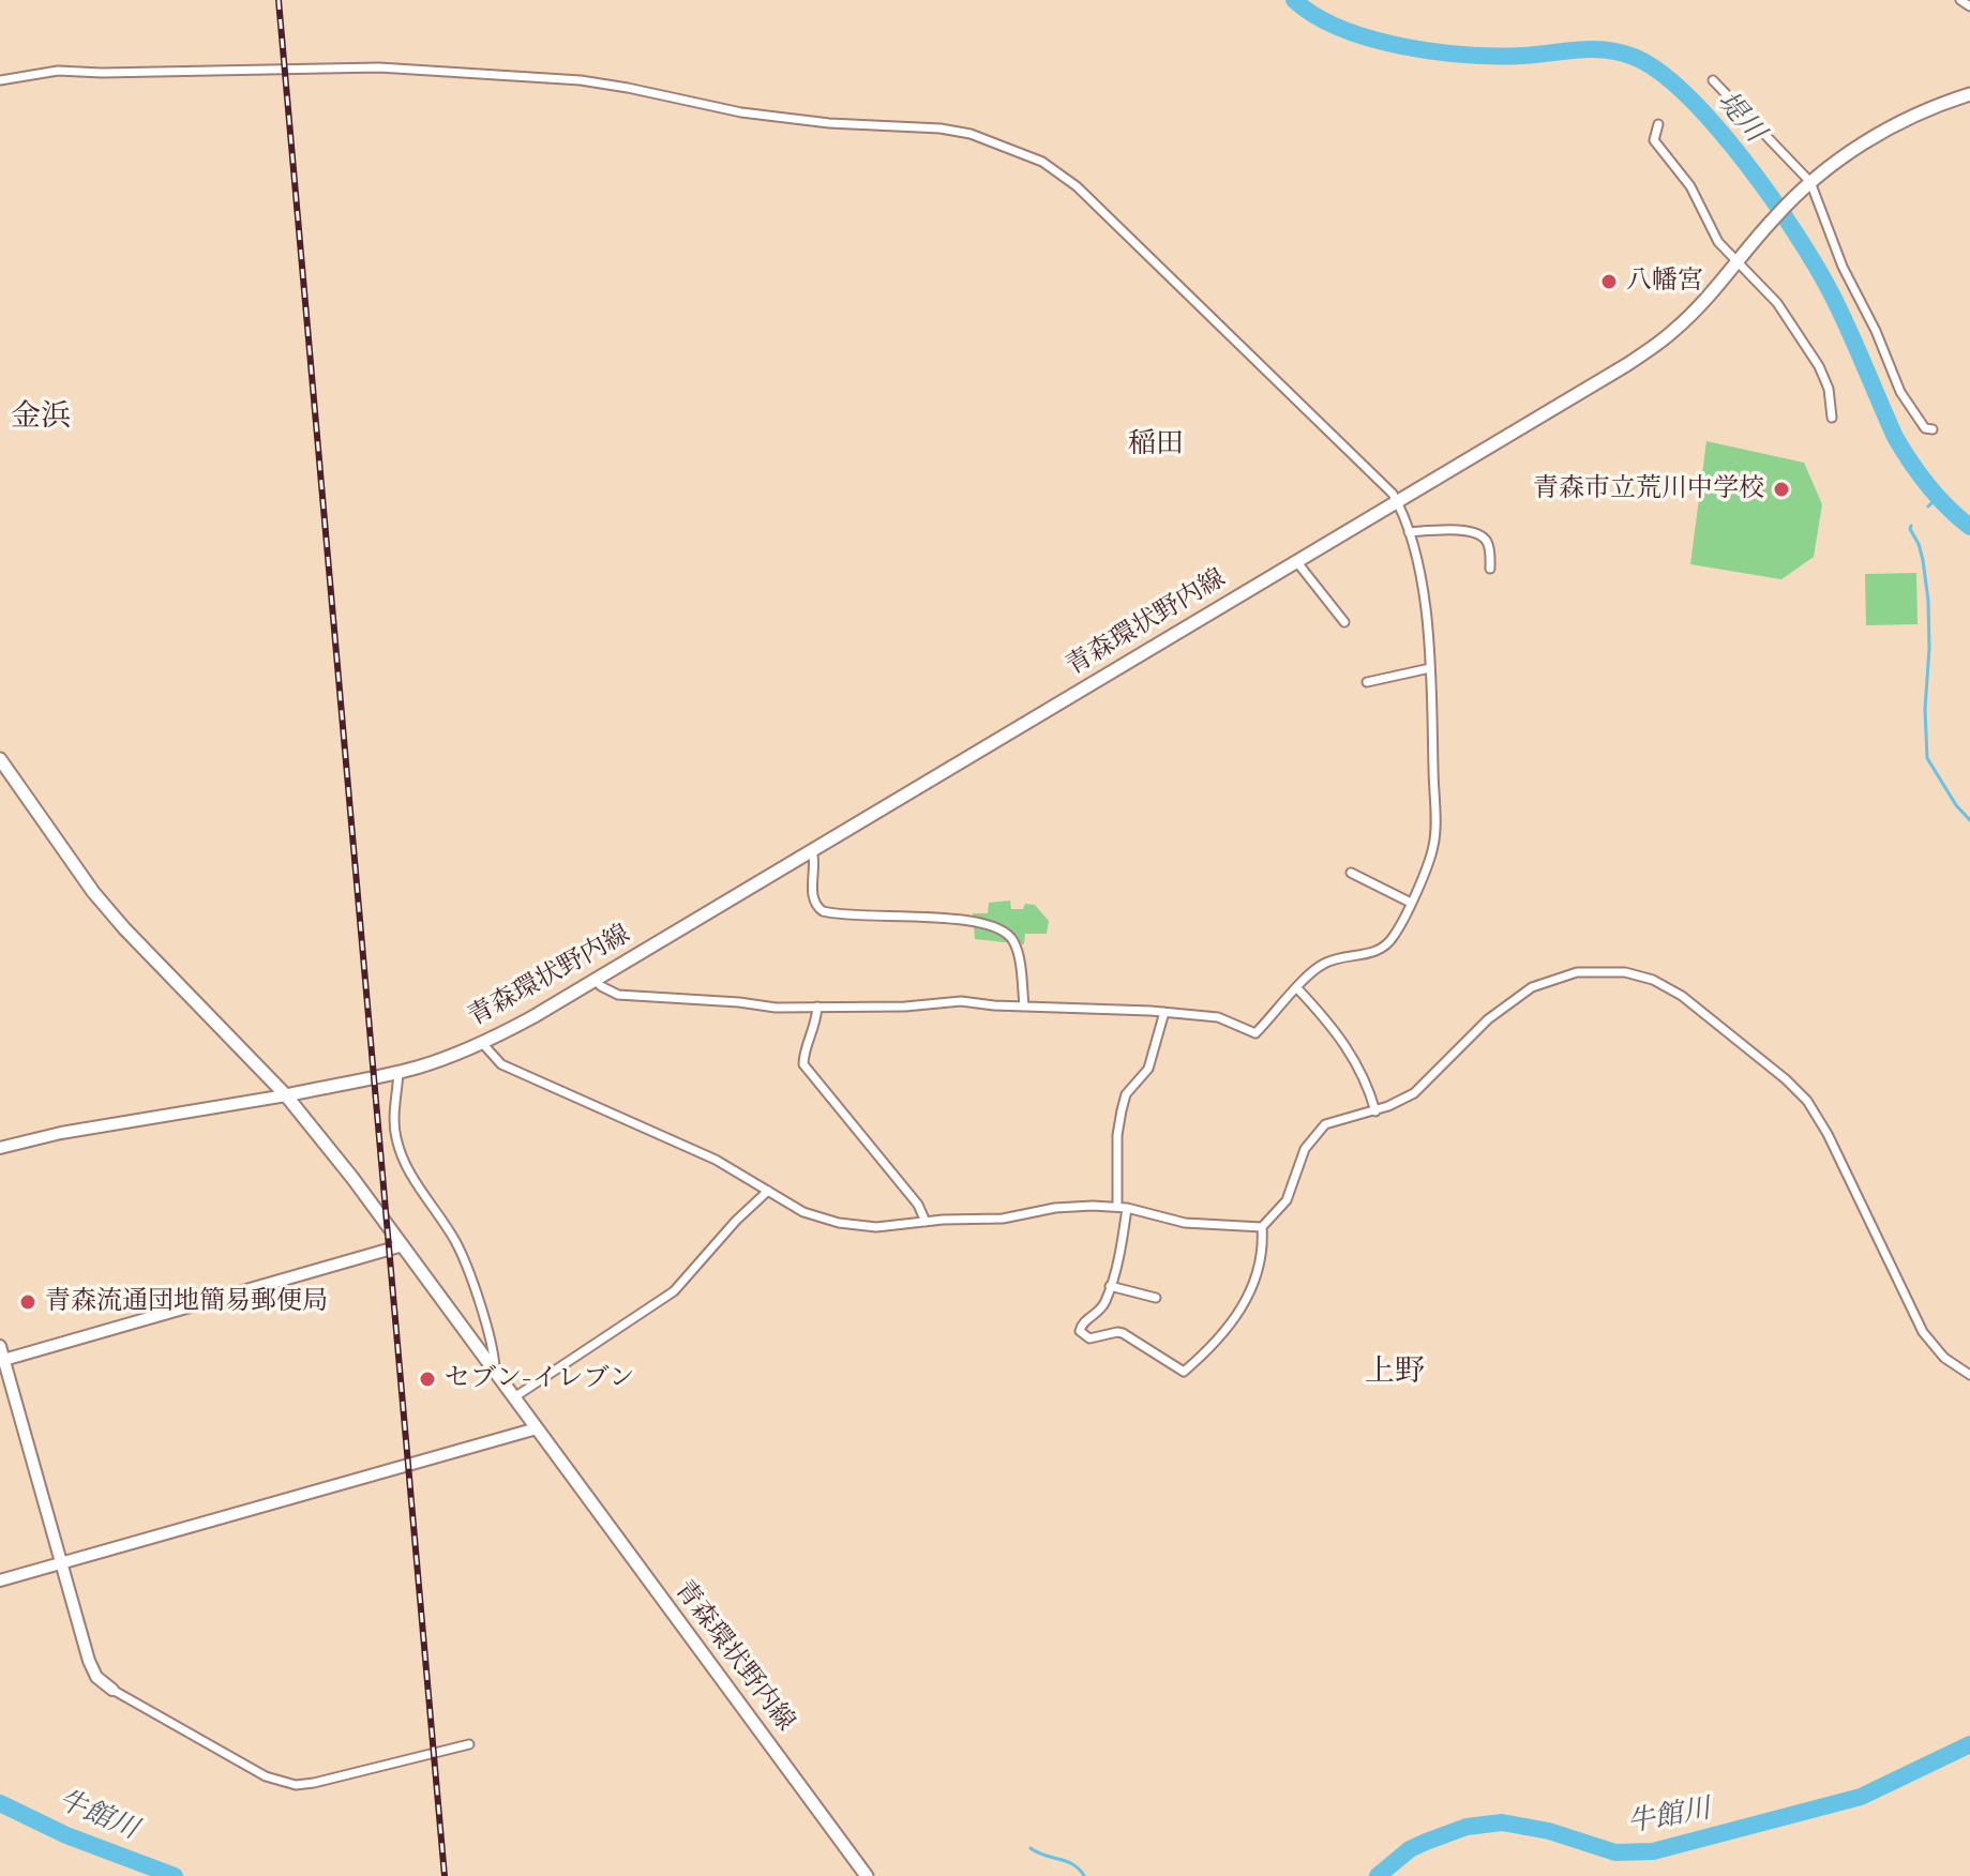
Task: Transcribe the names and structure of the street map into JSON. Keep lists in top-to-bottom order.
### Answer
{
  "streets": {
    "main road": ["青森環状野内線"]
  },
  "districts": ["金浜", "稲田", "上野"],
  "water": ["堤川", "牛館川"],
  "places": [
    "八幡宮",
    "青森市立荒川中学校",
    "青森流通団地簡易郵便局",
    "セブン-イレブン"
  ]
}
